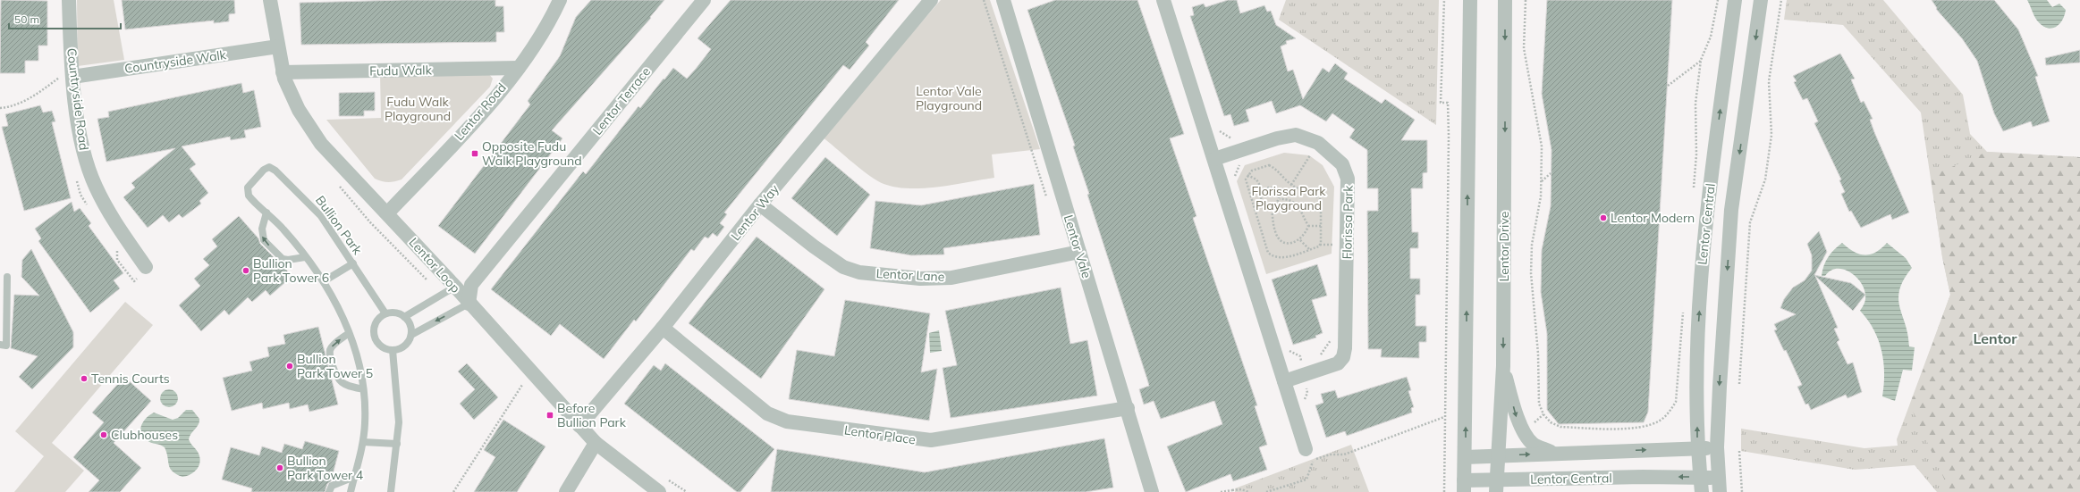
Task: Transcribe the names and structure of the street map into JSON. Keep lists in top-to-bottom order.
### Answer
{
  "streets": {
    "street": [
      "Countryside Walk",
      "Fudu Walk",
      "Countryside Road",
      "Lentor Terrace",
      "Lentor Road",
      "Lentor Way",
      "Florissa Park",
      "Lentor Central",
      "Lentor Vale",
      "Lentor Drive",
      "Lentor Loop",
      "Lentor Lane",
      "Lentor Place"
    ],
    "lane": ["Bullion Park"]
  },
  "crossings": [
    ["Countryside Walk", "Countryside Road"],
    ["Countryside Walk", "Lentor Loop"],
    ["Fudu Walk", "Lentor Road"],
    ["Fudu Walk", "Lentor Loop"],
    ["Lentor Road", "Lentor Loop"],
    ["Lentor Way", "Lentor Loop"],
    ["Lentor Way", "Lentor Lane"],
    ["Lentor Way", "Lentor Place"],
    ["Lentor Central", "Lentor Drive"],
    ["Lentor Vale", "Lentor Lane"],
    ["Lentor Vale", "Lentor Place"]
  ],
  "districts": ["Lentor"],
  "parks": ["Lentor Vale Playground", "Fudu Walk Playground", "Florissa Park Playground"],
  "places": {
    "transit": ["Opposite Fudu Walk Playground", "Before Bullion Park"],
    "other": [
      "Lentor Modern",
      "Bullion Park Tower 6",
      "Bullion Park Tower 5",
      "Tennis Courts",
      "Clubhouses",
      "Bullion Park Tower 4"
    ]
  },
  "scale_bar": "50 m"
}
